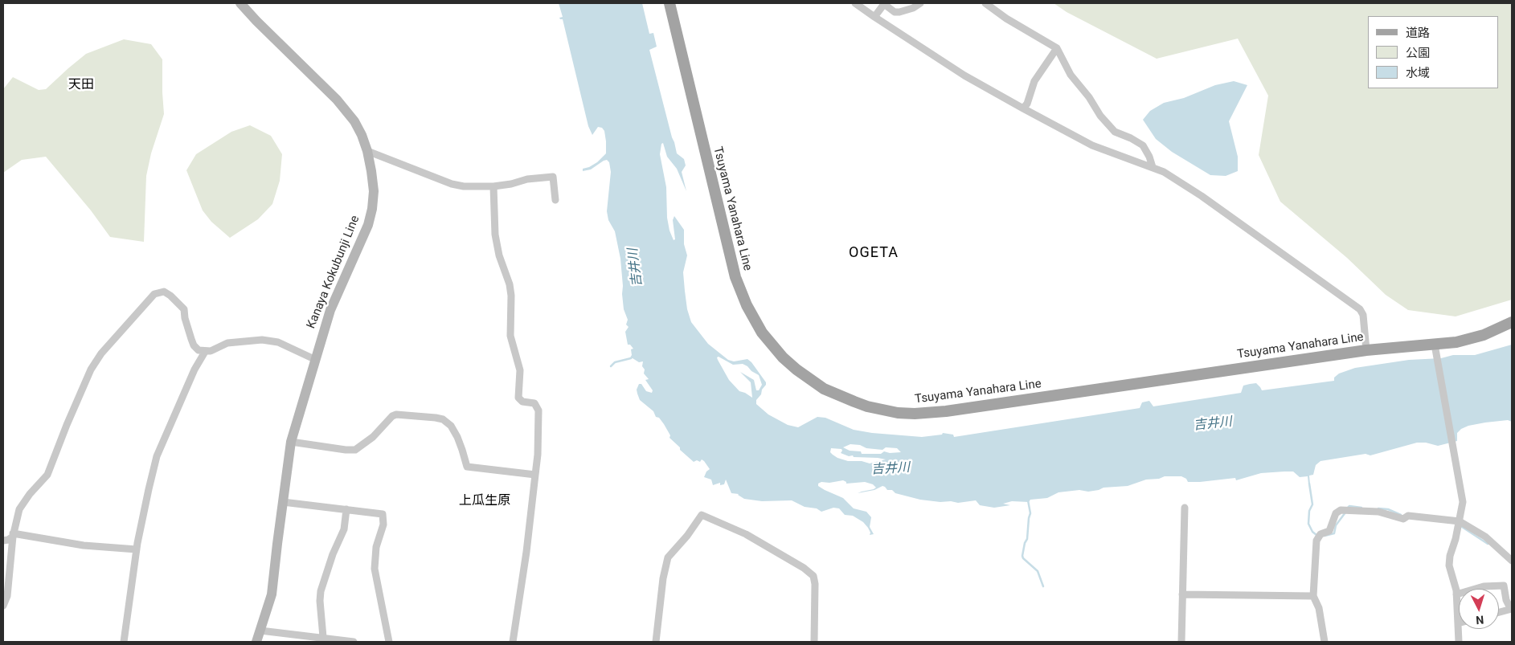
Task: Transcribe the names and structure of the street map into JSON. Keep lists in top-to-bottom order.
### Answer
{
  "streets": {
    "main road": ["Tsuyama Yanahara Line", "Kanaya Kokubunji Line"]
  },
  "districts": ["天田", "OGETA", "上瓜生原"],
  "water": ["吉井川"],
  "legend": ["道路", "公園", "水域"],
  "north": "bottom"
}
